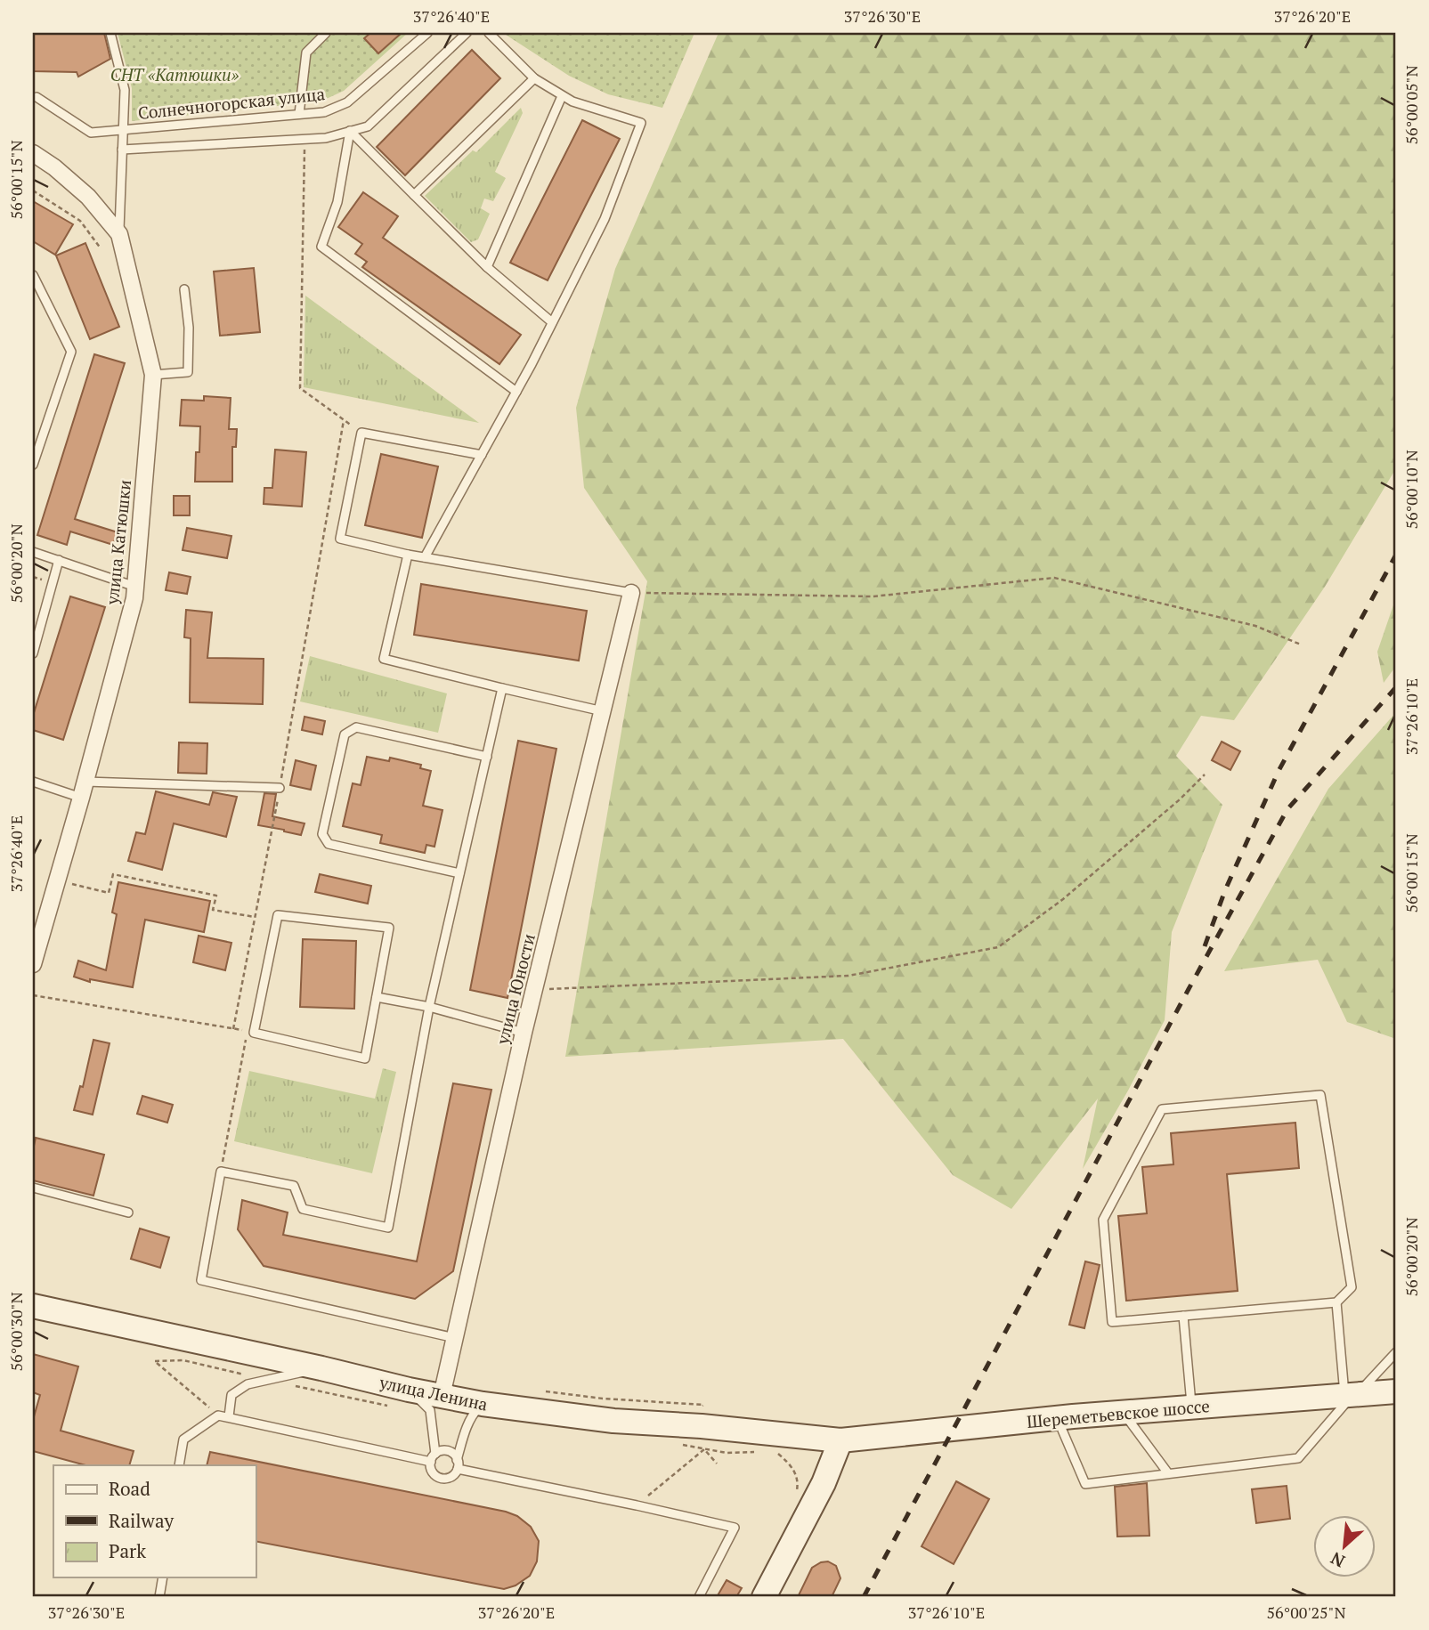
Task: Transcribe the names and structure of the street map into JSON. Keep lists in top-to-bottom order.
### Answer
{
  "streets": {
    "main road": ["улица Ленина", "Шереметьевское шоссе"],
    "street": ["улица Катюшки", "улица Юности"],
    "lane": ["Солнечногорская улица"]
  },
  "crossings": [
    ["улица Юности", "улица Ленина"],
    ["улица Ленина", "Шереметьевское шоссе"]
  ],
  "parks": ["СНТ «Катюшки»"],
  "legend": ["Road", "Railway", "Park"],
  "north": "bottom left",
  "coordinates": [
    "37°26'40\"E",
    "37°26'30\"E",
    "37°26'20\"E",
    "56°00'05\"N",
    "56°00'15\"N",
    "56°00'10\"N",
    "56°00'20\"N",
    "37°26'10\"E",
    "56°00'30\"N",
    "56°00'25\"N"
  ]
}
